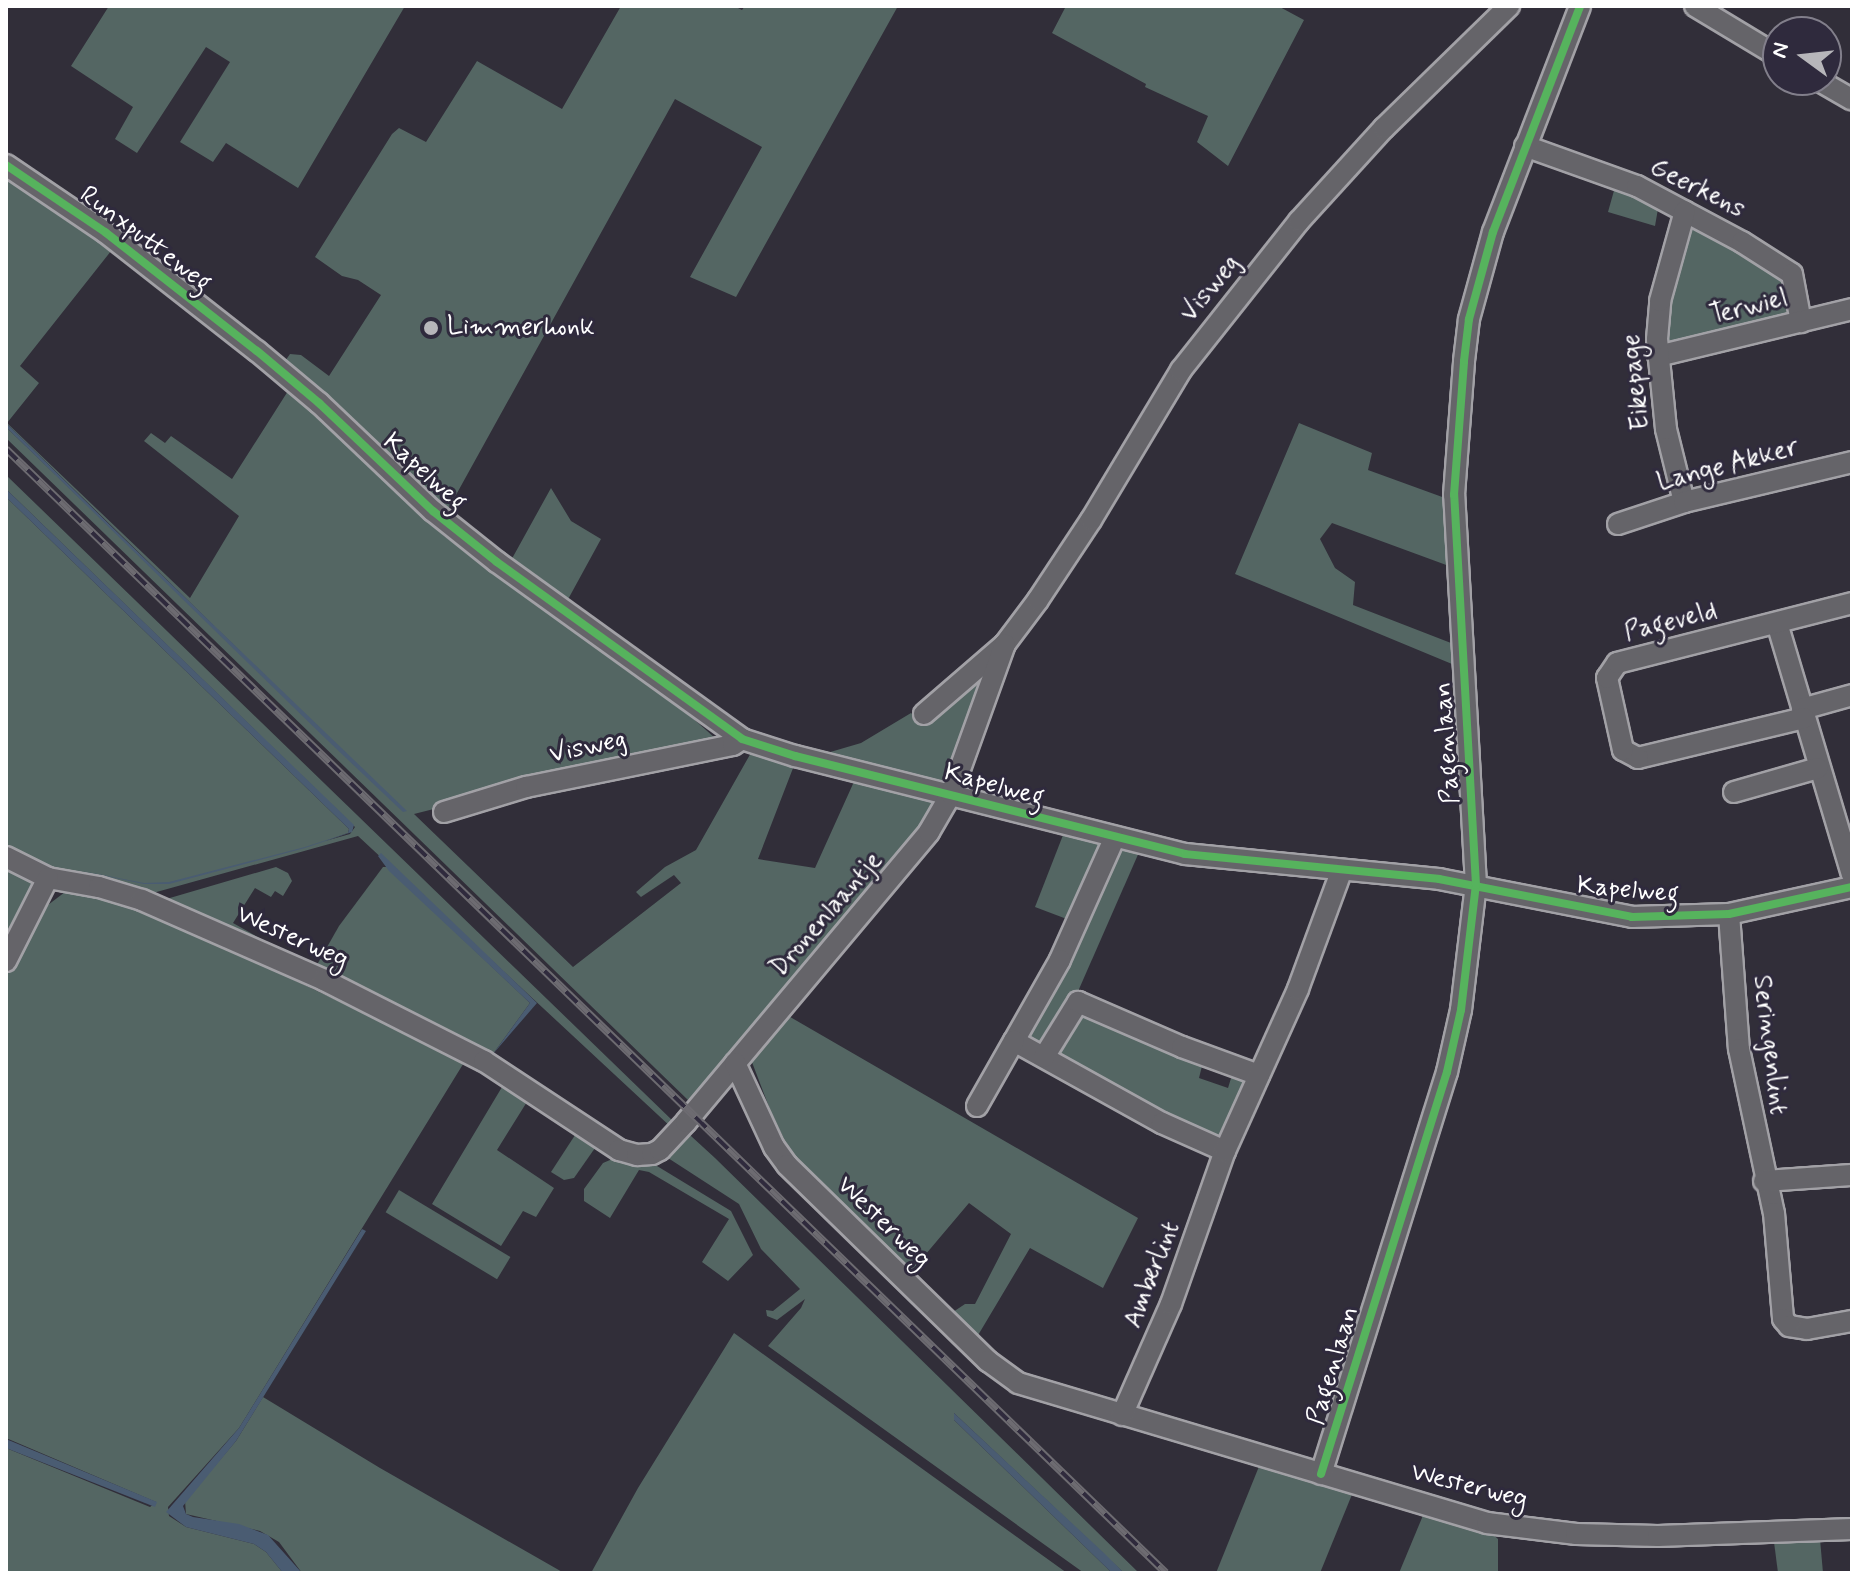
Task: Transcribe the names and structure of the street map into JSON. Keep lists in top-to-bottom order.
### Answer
{
  "streets": {
    "street": [
      "Geerkens",
      "Runxputteweg",
      "Visweg",
      "Terwiel",
      "Eikepage",
      "Lange Akker",
      "Kapelweg",
      "Pageveld",
      "Pagenlaan",
      "Dronenlaantje",
      "Westerweg",
      "Seringenlint",
      "Amberlint"
    ]
  },
  "crossings": [
    ["Geerkens", "Terwiel"],
    ["Geerkens", "Eikepage"],
    ["Geerkens", "Pagenlaan"],
    ["Runxputteweg", "Kapelweg"],
    ["Visweg", "Kapelweg"],
    ["Visweg", "Dronenlaantje"],
    ["Terwiel", "Eikepage"],
    ["Eikepage", "Lange Akker"],
    ["Kapelweg", "Pagenlaan"],
    ["Kapelweg", "Dronenlaantje"],
    ["Kapelweg", "Seringenlint"],
    ["Kapelweg", "Amberlint"],
    ["Pagenlaan", "Westerweg"],
    ["Dronenlaantje", "Westerweg"],
    ["Westerweg", "Amberlint"]
  ],
  "places": ["Limmerhonk"],
  "north": "left"
}
